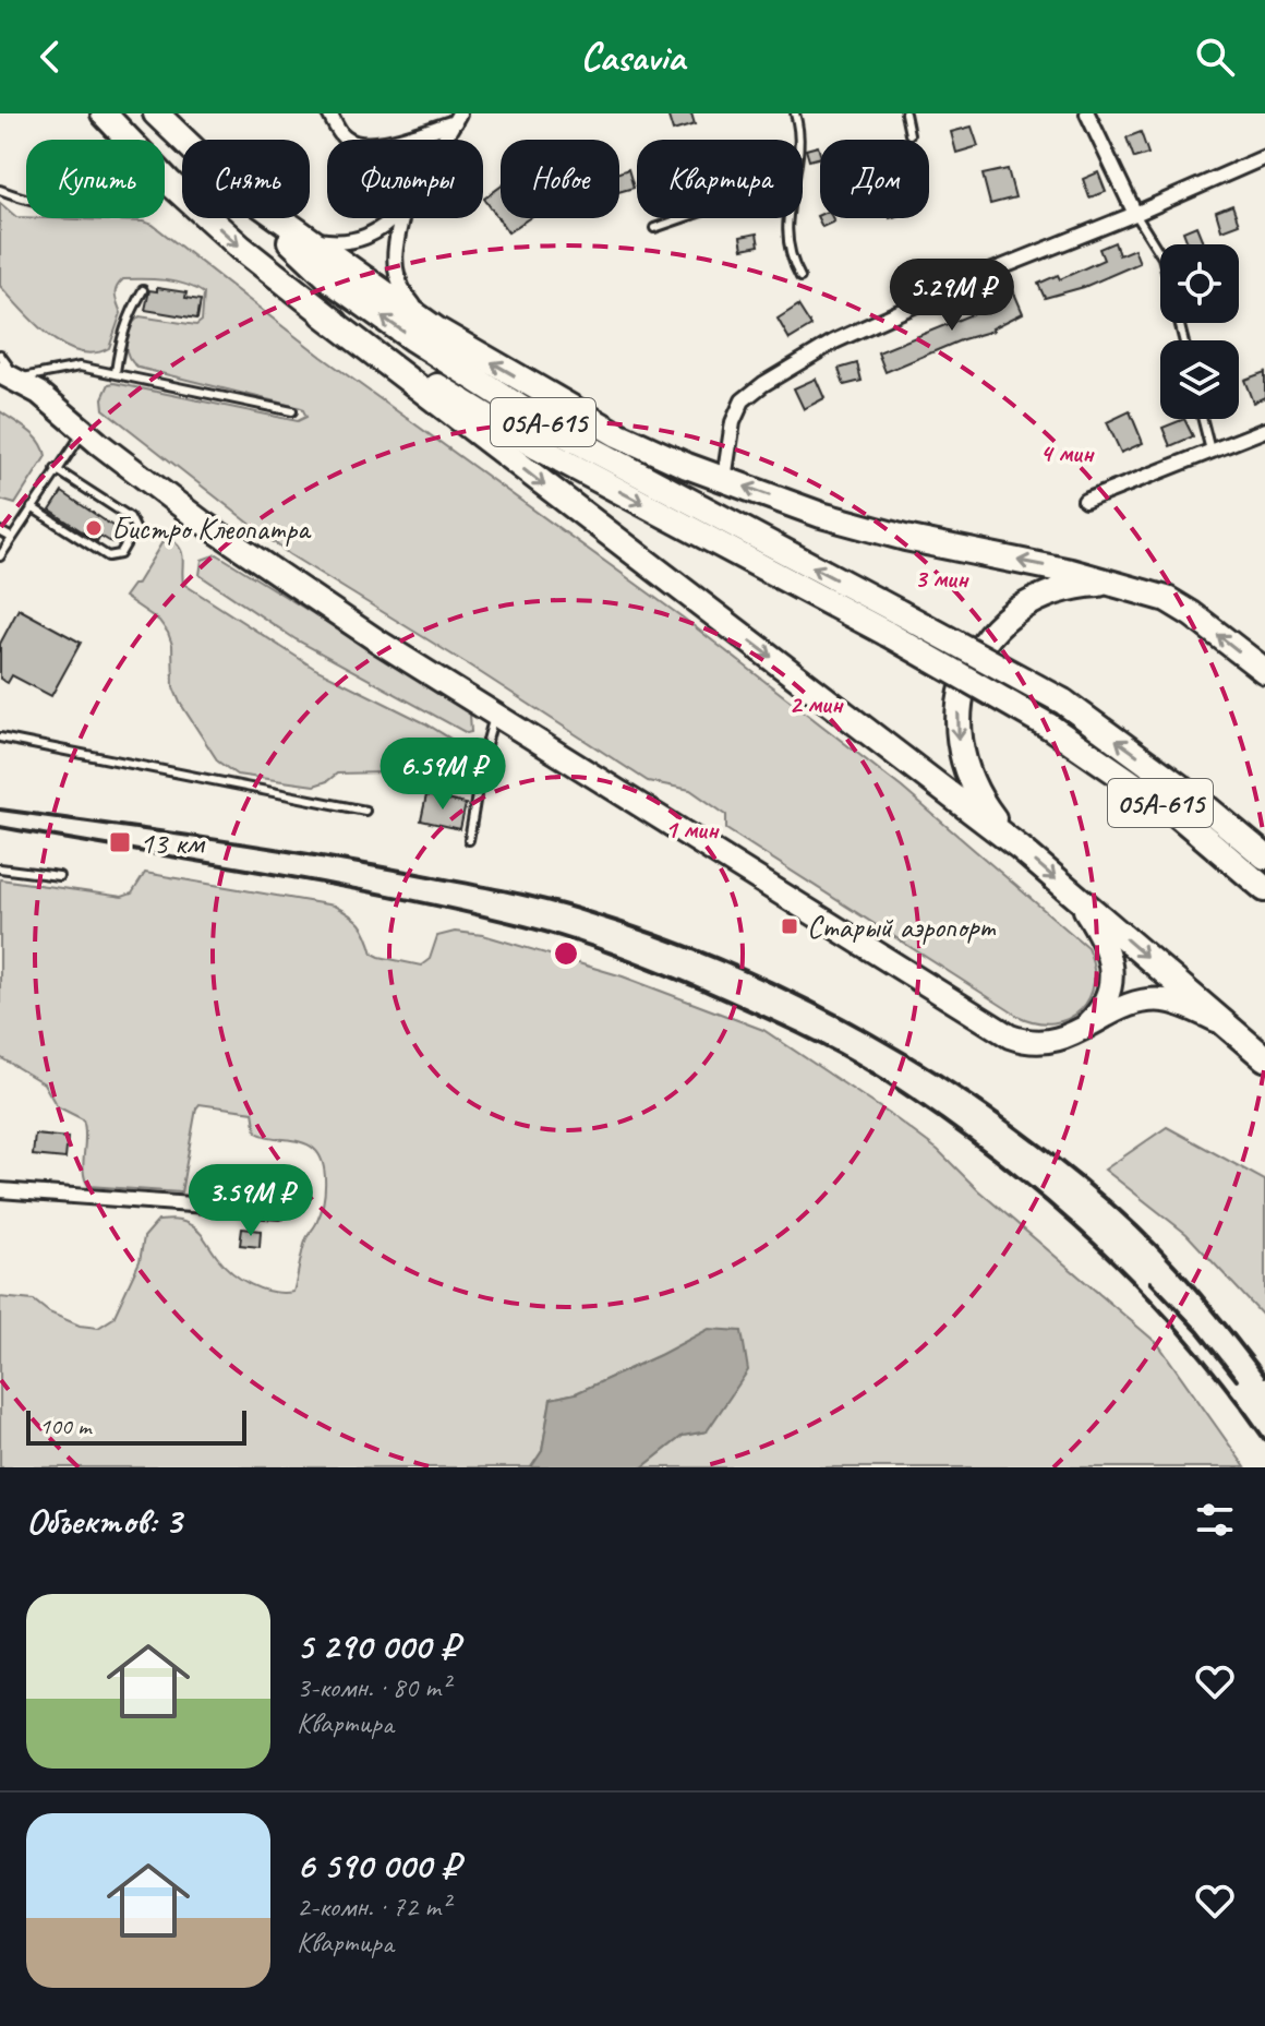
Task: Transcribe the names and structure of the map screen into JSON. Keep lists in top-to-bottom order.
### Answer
{
  "streets": {
    "highway": ["05А-615"]
  },
  "places": {
    "other": ["Бистро Клеопатра"],
    "transit": ["13 км", "Старый аэропорт"]
  },
  "scale_bar": "100 m",
  "page": {
    "header": "Casavia",
    "chip": [
      "Купить",
      "Снять",
      "Фильтры",
      "Новое",
      "Квартира",
      "Дом"
    ],
    "price": ["5.29M ₽", "6.59M ₽", "3.59M ₽"],
    "scale": "100 m",
    "heading": "Объектов: 3",
    "list": [
      {
        "name": "5 290 000 ₽",
        "note": "3-комн. · 80 m² · Квартира"
      },
      {
        "name": "6 590 000 ₽",
        "note": "2-комн. · 72 m² · Квартира"
      }
    ]
  },
  "rings": [
    "4 мин",
    "3 мин",
    "2 мин",
    "1 мин"
  ]
}
